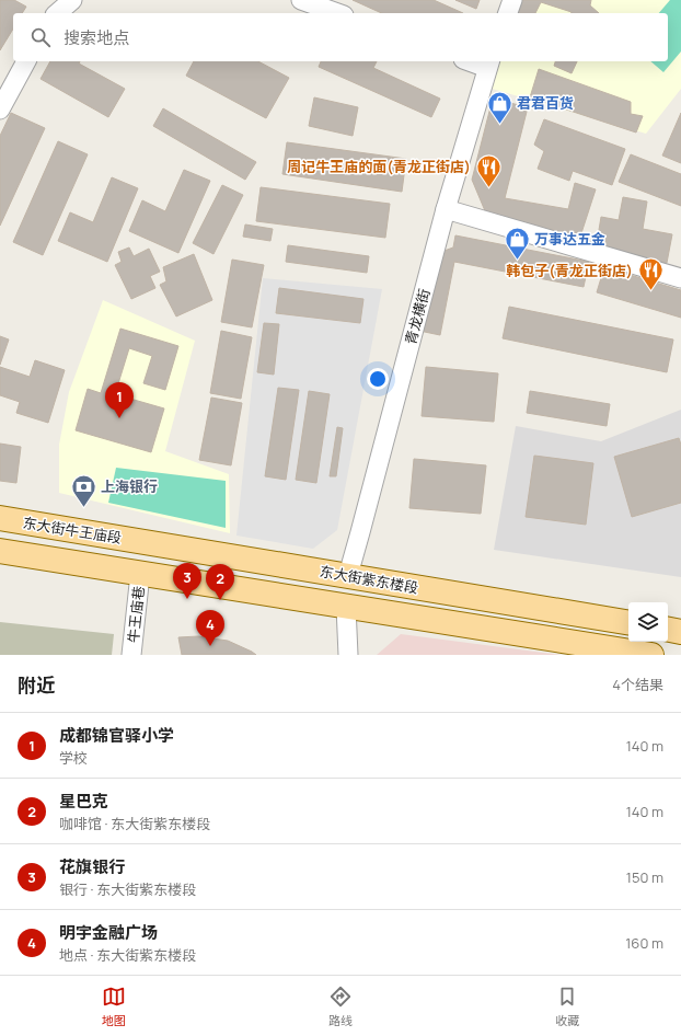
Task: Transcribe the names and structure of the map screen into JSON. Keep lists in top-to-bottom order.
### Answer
{
  "streets": {
    "main road": ["东大街牛王庙段", "东大街紫东楼段"],
    "street": ["青龙横街", "牛王庙巷"]
  },
  "crossings": [
    ["青龙横街", "东大街紫东楼段"],
    ["东大街牛王庙段", "东大街紫东楼段"],
    ["东大街紫东楼段", "牛王庙巷"]
  ],
  "places": {
    "shop": ["君君百货", "万事达五金"],
    "restaurant": ["周记牛王庙的面(青龙正街店)", "韩包子(青龙正街店)"],
    "bank": ["上海银行"]
  },
  "page": {
    "search": "搜索地点",
    "pins": [
      "1",
      "3",
      "2",
      "4"
    ],
    "heading": ["附近", "4个结果"],
    "list": [
      {
        "mark": "1",
        "name": "成都锦官驿小学",
        "note": "学校",
        "value": "140 m"
      },
      {
        "mark": "2",
        "name": "星巴克",
        "note": "咖啡馆 · 东大街紫东楼段",
        "value": "140 m"
      },
      {
        "mark": "3",
        "name": "花旗银行",
        "note": "银行 · 东大街紫东楼段",
        "value": "150 m"
      },
      {
        "mark": "4",
        "name": "明宇金融广场",
        "note": "地点 · 东大街紫东楼段",
        "value": "160 m"
      }
    ],
    "nav": ["地图", "路线", "收藏"]
  }
}
